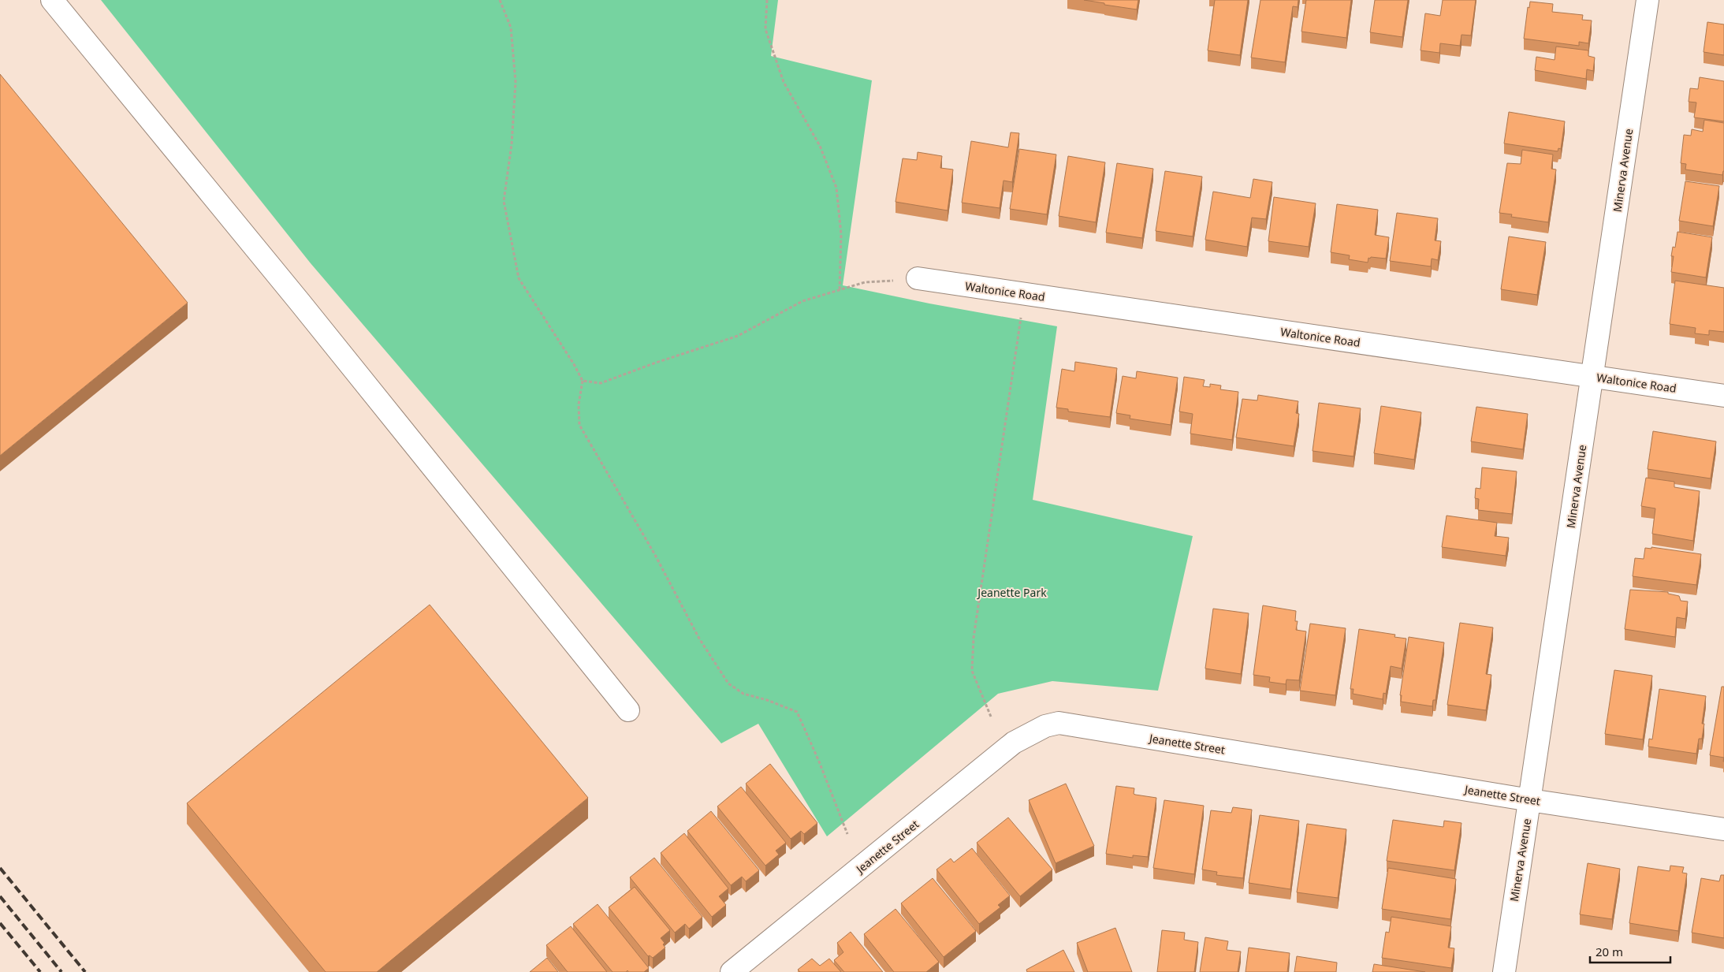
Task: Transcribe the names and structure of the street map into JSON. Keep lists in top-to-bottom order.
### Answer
{
  "streets": {
    "street": ["Minerva Avenue", "Waltonice Road", "Jeanette Street"]
  },
  "crossings": [
    ["Minerva Avenue", "Waltonice Road"],
    ["Minerva Avenue", "Jeanette Street"]
  ],
  "parks": ["Jeanette Park"],
  "scale_bar": "20 m"
}
